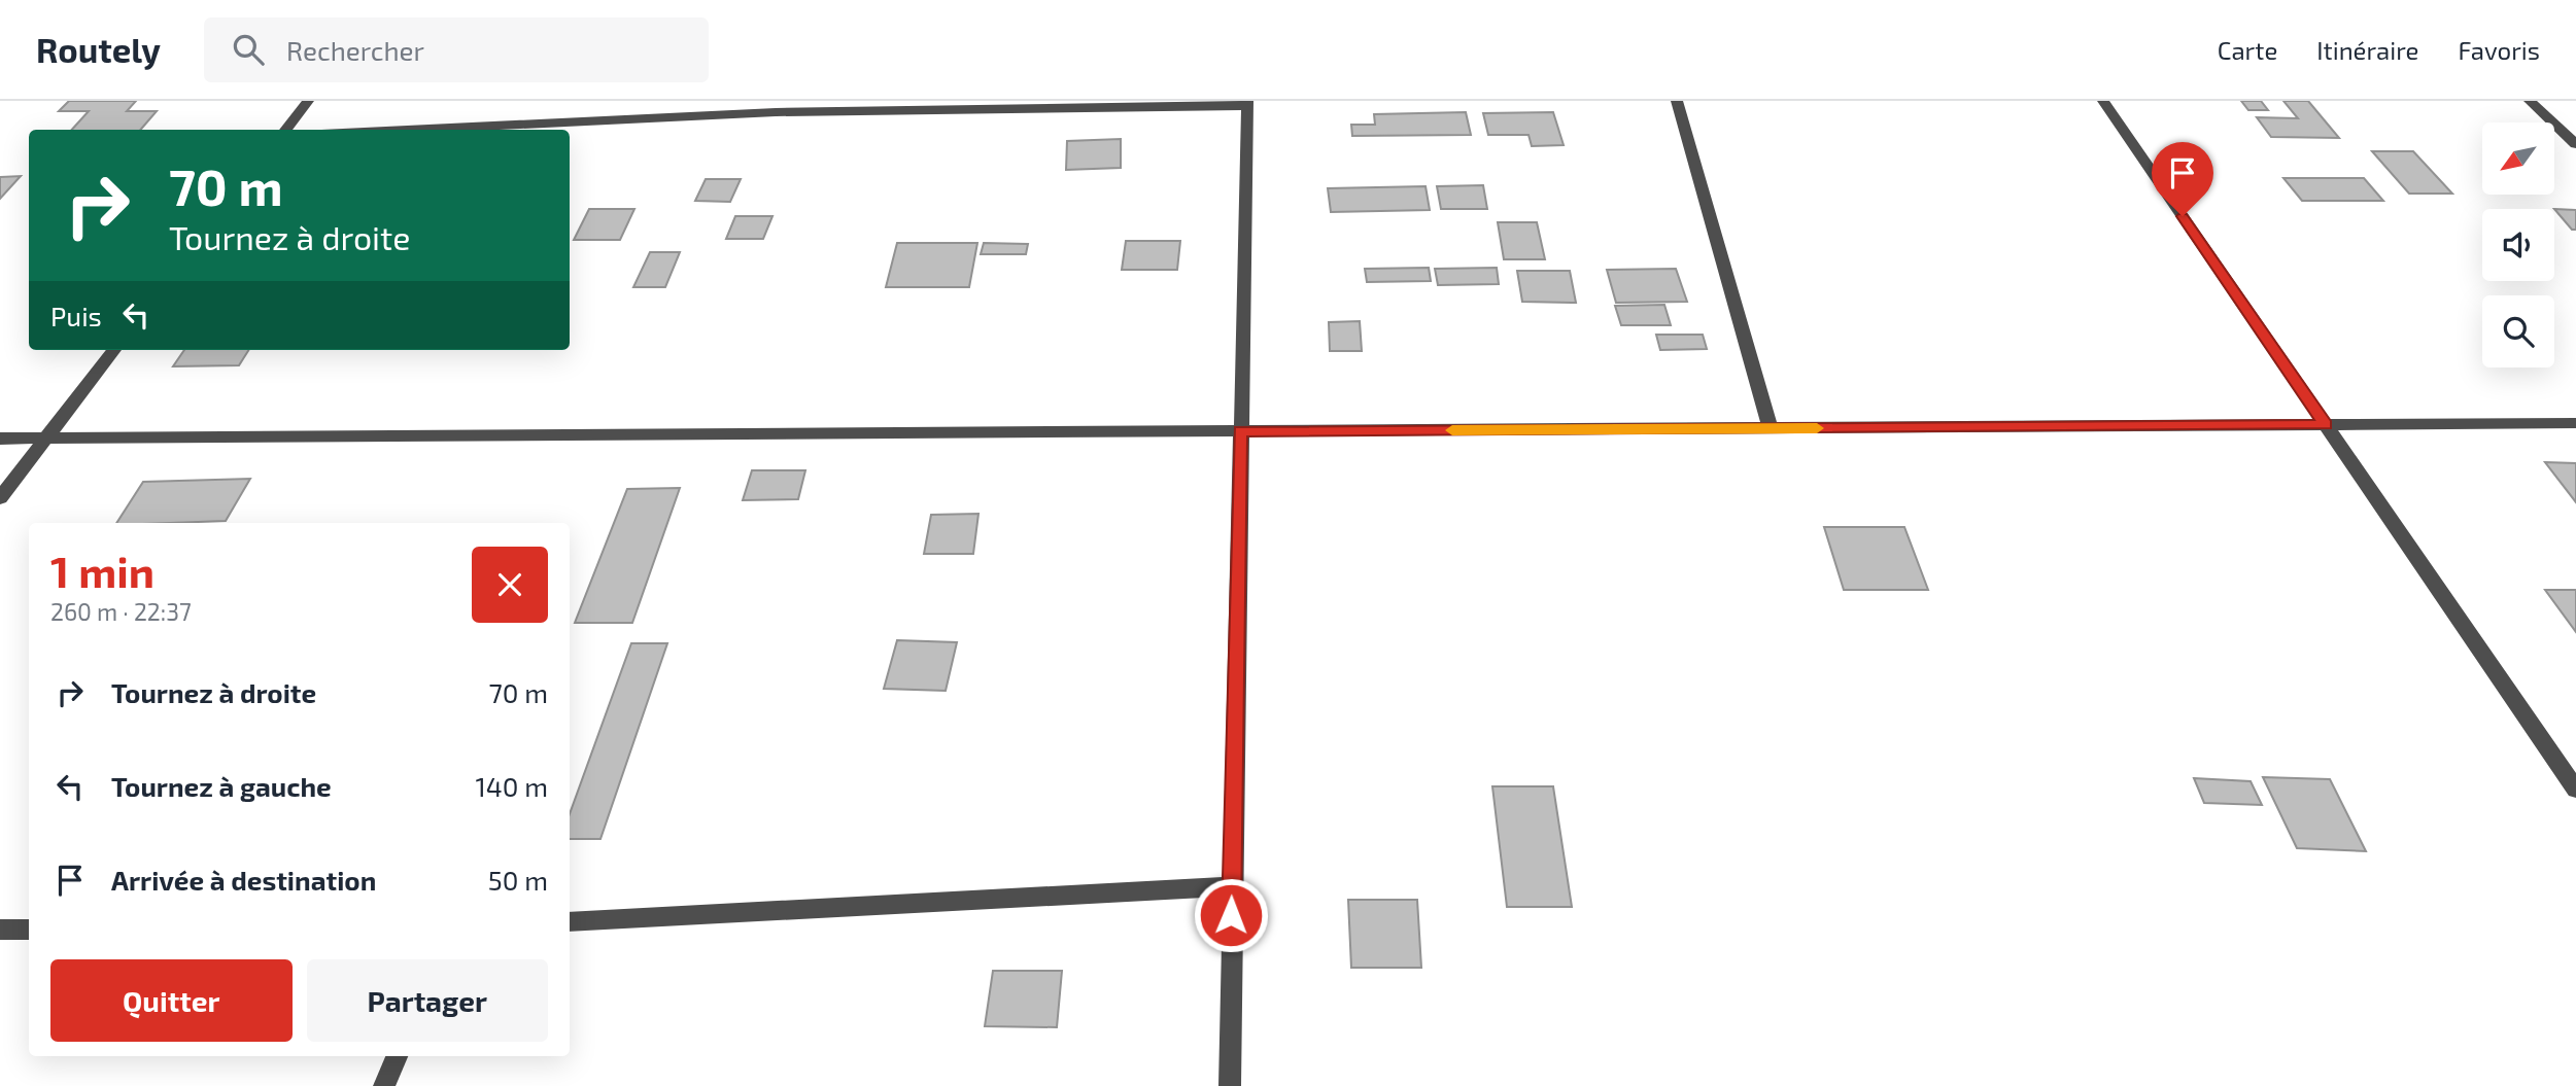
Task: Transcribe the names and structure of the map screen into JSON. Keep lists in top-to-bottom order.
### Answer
{
  "north": "bottom left",
  "page": {
    "header": "Routely",
    "search": "Rechercher",
    "nav": ["Carte", "Itinéraire", "Favoris"],
    "turn": ["70 m", "Tournez à droite"],
    "then": "Puis",
    "heading": ["1 min", "260 m · 22:37"],
    "list": [
      {
        "name": "Tournez à droite",
        "value": "70 m"
      },
      {
        "name": "Tournez à gauche",
        "value": "140 m"
      },
      {
        "name": "Arrivée à destination",
        "value": "50 m"
      }
    ],
    "buttons": ["Quitter", "Partager"]
  }
}
